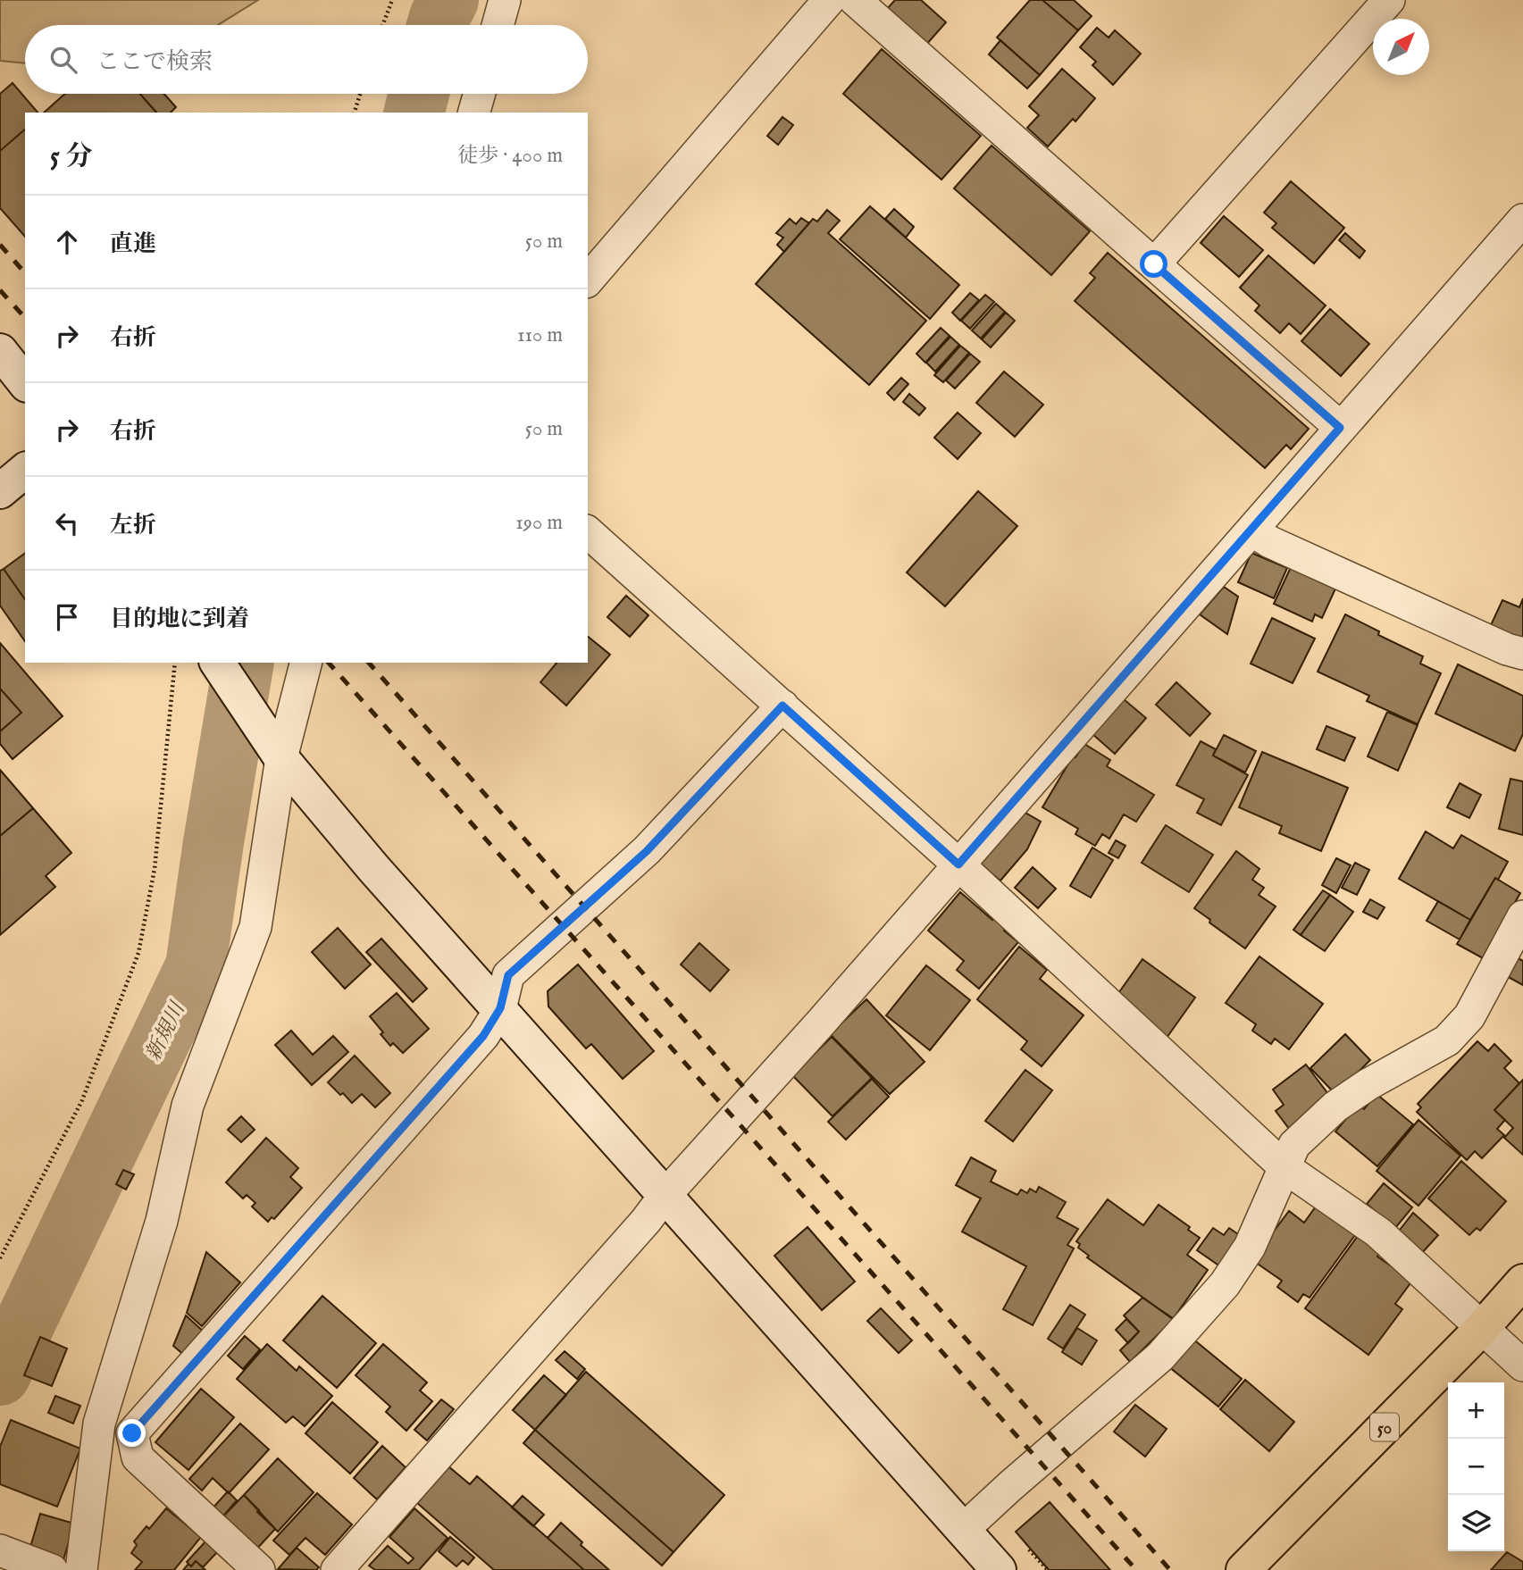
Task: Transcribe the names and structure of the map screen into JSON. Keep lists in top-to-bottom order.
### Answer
{
  "streets": {
    "main road": ["50"]
  },
  "water": ["新規川"],
  "north": "top right",
  "page": {
    "search": "ここで検索",
    "heading": ["5 分", "徒歩 · 400 m"],
    "list": [
      ["直進", "50 m"],
      ["右折", "110 m"],
      ["右折", "50 m"],
      ["左折", "190 m"],
      "目的地に到着"
    ],
    "map_buttons": ["+", "−"]
  }
}
